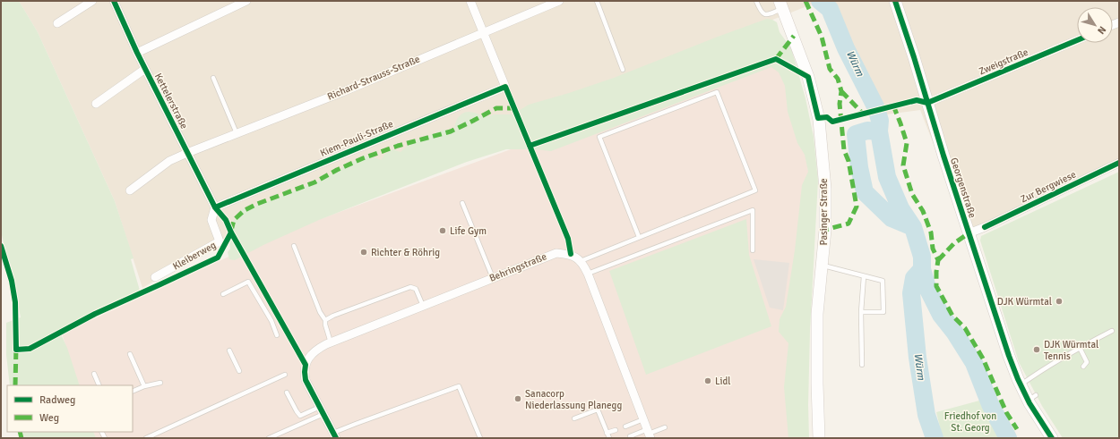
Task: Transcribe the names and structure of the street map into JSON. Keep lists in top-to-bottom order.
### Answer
{
  "streets": {
    "street": [
      "Zweigstraße",
      "Richard-Strauss-Straße",
      "Kettelerstraße",
      "Kiem-Pauli-Straße",
      "Zur Bergwiese",
      "Georgenstraße",
      "Pasinger Straße",
      "Kleiberweg",
      "Behringstraße"
    ]
  },
  "crossings": [
    ["Zweigstraße", "Georgenstraße"],
    ["Richard-Strauss-Straße", "Kettelerstraße"],
    ["Richard-Strauss-Straße", "Kiem-Pauli-Straße"],
    ["Kettelerstraße", "Kiem-Pauli-Straße"],
    ["Kettelerstraße", "Kleiberweg"],
    ["Kiem-Pauli-Straße", "Kleiberweg"],
    ["Zur Bergwiese", "Georgenstraße"]
  ],
  "water": ["Würm"],
  "parks": ["Friedhof von St. Georg"],
  "places": [
    "Life Gym",
    "Richter & Röhrig",
    "DJK Würmtal",
    "DJK Würmtal Tennis",
    "Lidl",
    "Sanacorp Niederlassung Planegg"
  ],
  "legend": ["Radweg", "Weg"],
  "north": "bottom right"
}
